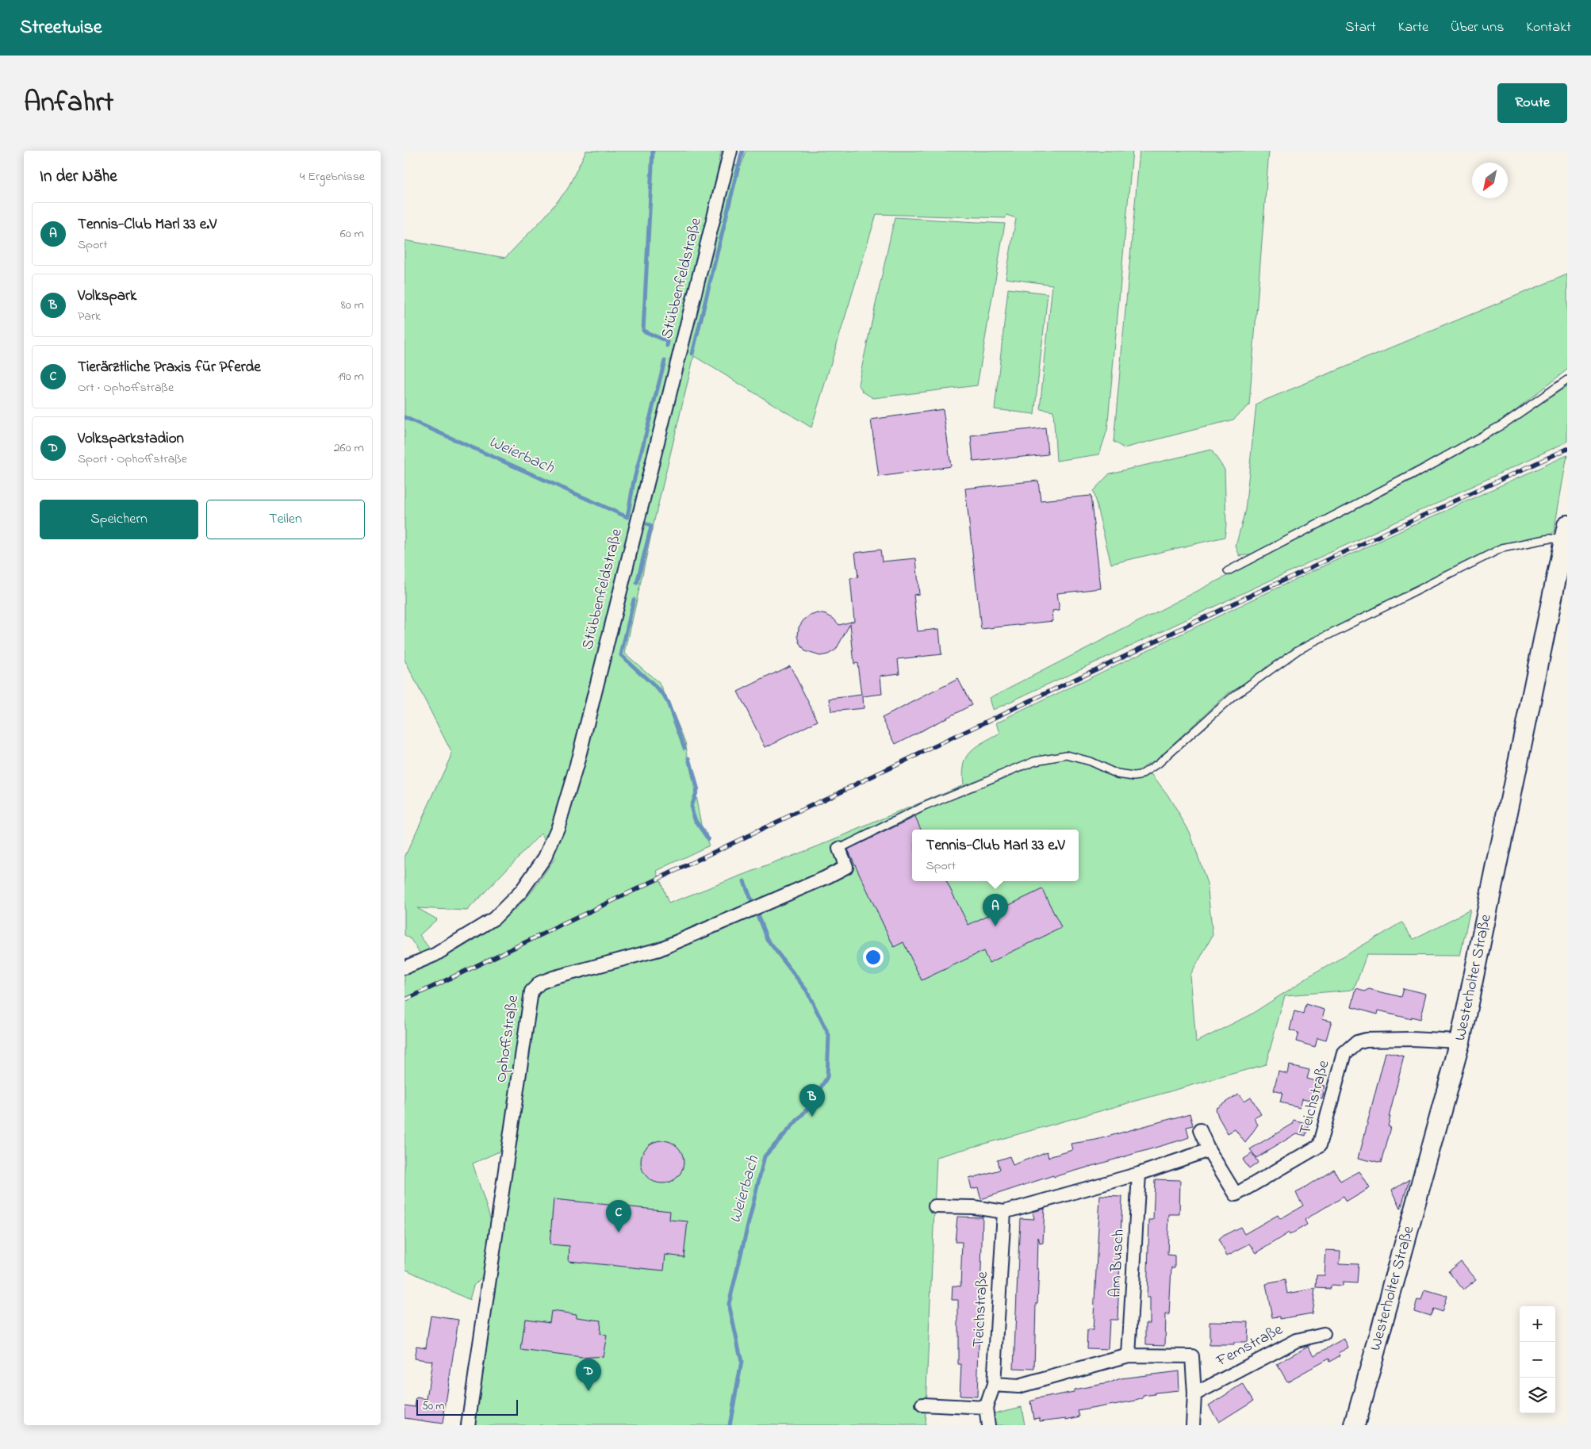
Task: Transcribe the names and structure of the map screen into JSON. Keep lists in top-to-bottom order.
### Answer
{
  "streets": {
    "main road": ["Westerholter Straße"],
    "street": [
      "Stübbenfeldstraße",
      "Ophoffstraße",
      "Teichstraße",
      "Am Busch",
      "Femstraße"
    ]
  },
  "crossings": [
    ["Westerholter Straße", "Teichstraße"],
    ["Am Busch", "Femstraße"]
  ],
  "water": ["Weierbach"],
  "scale_bar": "50 m",
  "north": "bottom left",
  "page": {
    "header": "Streetwise",
    "nav": [
      "Start",
      "Karte",
      "Über uns",
      "Kontakt"
    ],
    "title": "Anfahrt",
    "buttons": [
      "Route",
      ["Speichern", "Teilen"]
    ],
    "heading": ["In der Nähe", "4 Ergebnisse"],
    "list": [
      {
        "mark": "A",
        "name": "Tennis-Club Marl 33 e.V",
        "note": "Sport",
        "value": "60 m"
      },
      {
        "mark": "B",
        "name": "Volkspark",
        "note": "Park",
        "value": "80 m"
      },
      {
        "mark": "C",
        "name": "Tierärztliche Praxis für Pferde",
        "note": "Ort · Ophoffstraße",
        "value": "190 m"
      },
      {
        "mark": "D",
        "name": "Volksparkstadion",
        "note": "Sport · Ophoffstraße",
        "value": "260 m"
      }
    ],
    "popup": ["Tennis-Club Marl 33 e.V", "Sport"],
    "pins": [
      "A",
      "B",
      "C",
      "D"
    ],
    "map_buttons": ["+", "−"],
    "scale": "50 m"
  }
}
